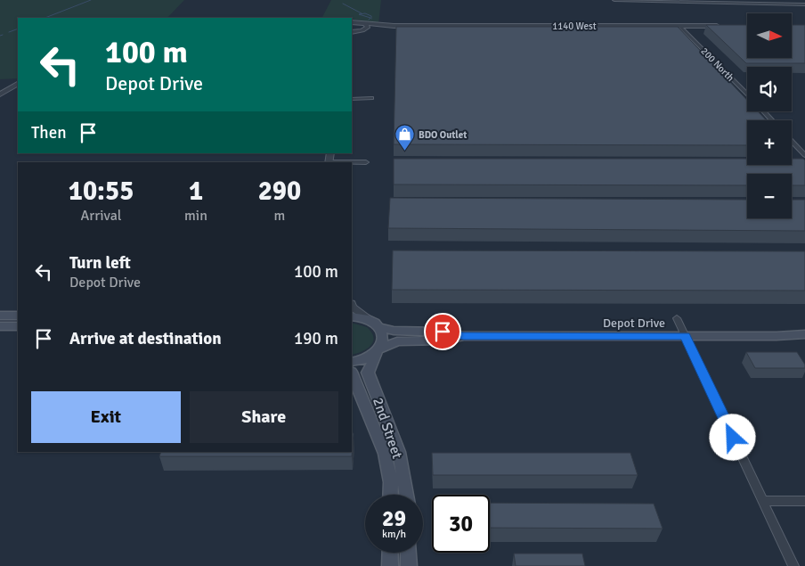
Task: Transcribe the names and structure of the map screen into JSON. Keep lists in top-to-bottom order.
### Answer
{
  "streets": {
    "main road": ["Depot Drive", "2nd Street"],
    "street": ["1140 West", "200 North"]
  },
  "crossings": [
    ["1140 West", "200 North"],
    ["Depot Drive", "2nd Street"]
  ],
  "places": {
    "shop": ["BDO Outlet"]
  },
  "north": "right",
  "page": {
    "map_buttons": ["+", "−"],
    "turn": ["100 m", "Depot Drive"],
    "then": "Then",
    "eta": [
      "10:55",
      "Arrival",
      "1",
      "min",
      "290",
      "m"
    ],
    "list": [
      {
        "name": "Turn left",
        "note": "Depot Drive",
        "value": "100 m"
      },
      {
        "name": "Arrive at destination",
        "value": "190 m"
      }
    ],
    "buttons": ["Exit", "Share"],
    "speed": "29 km/h",
    "limit": "30"
  }
}
